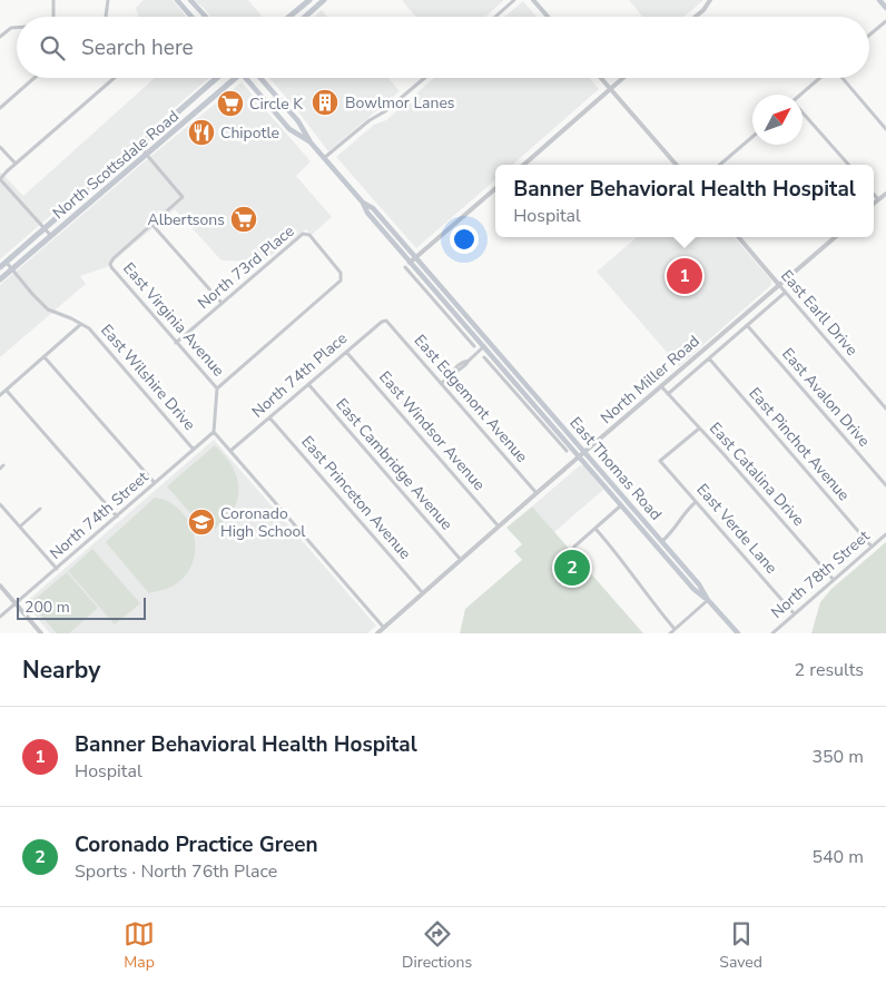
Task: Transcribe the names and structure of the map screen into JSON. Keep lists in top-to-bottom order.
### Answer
{
  "streets": {
    "main road": ["North Scottsdale Road", "East Thomas Road"],
    "street": [
      "North 73rd Place",
      "East Earll Drive",
      "East Virginia Avenue",
      "North 74th Place",
      "East Wilshire Drive",
      "North Miller Road",
      "East Avalon Drive",
      "East Edgemont Avenue",
      "East Windsor Avenue",
      "East Pinchot Avenue",
      "East Cambridge Avenue",
      "East Catalina Drive",
      "East Princeton Avenue",
      "North 74th Street",
      "East Verde Lane",
      "North 78th Street"
    ]
  },
  "crossings": [
    ["North Scottsdale Road", "East Wilshire Drive"],
    ["North 73rd Place", "East Virginia Avenue"],
    ["East Earll Drive", "North Miller Road"],
    ["East Virginia Avenue", "North 74th Street"],
    ["North 74th Place", "East Edgemont Avenue"],
    ["North 74th Place", "East Windsor Avenue"],
    ["North 74th Place", "East Cambridge Avenue"],
    ["North 74th Place", "East Princeton Avenue"],
    ["East Wilshire Drive", "North 74th Street"],
    ["North Miller Road", "East Avalon Drive"],
    ["North Miller Road", "East Edgemont Avenue"],
    ["North Miller Road", "East Windsor Avenue"],
    ["North Miller Road", "East Pinchot Avenue"],
    ["North Miller Road", "East Cambridge Avenue"],
    ["North Miller Road", "East Thomas Road"],
    ["North Miller Road", "East Catalina Drive"],
    ["North Miller Road", "East Princeton Avenue"],
    ["East Pinchot Avenue", "North 78th Street"],
    ["East Catalina Drive", "East Verde Lane"],
    ["East Catalina Drive", "North 78th Street"],
    ["East Verde Lane", "North 78th Street"]
  ],
  "places": {
    "building": ["Bowlmor Lanes"],
    "supermarket": ["Circle K", "Albertsons"],
    "restaurant": ["Chipotle"],
    "school or university": ["Coronado High School"]
  },
  "scale_bar": "200 m",
  "north": "top right",
  "page": {
    "search": "Search here",
    "popup": ["Banner Behavioral Health Hospital", "Hospital"],
    "pins": ["1", "2"],
    "scale": "200 m",
    "heading": ["Nearby", "2 results"],
    "list": [
      {
        "mark": "1",
        "name": "Banner Behavioral Health Hospital",
        "note": "Hospital",
        "value": "350 m"
      },
      {
        "mark": "2",
        "name": "Coronado Practice Green",
        "note": "Sports · North 76th Place",
        "value": "540 m"
      }
    ],
    "nav": ["Map", "Directions", "Saved"]
  }
}
